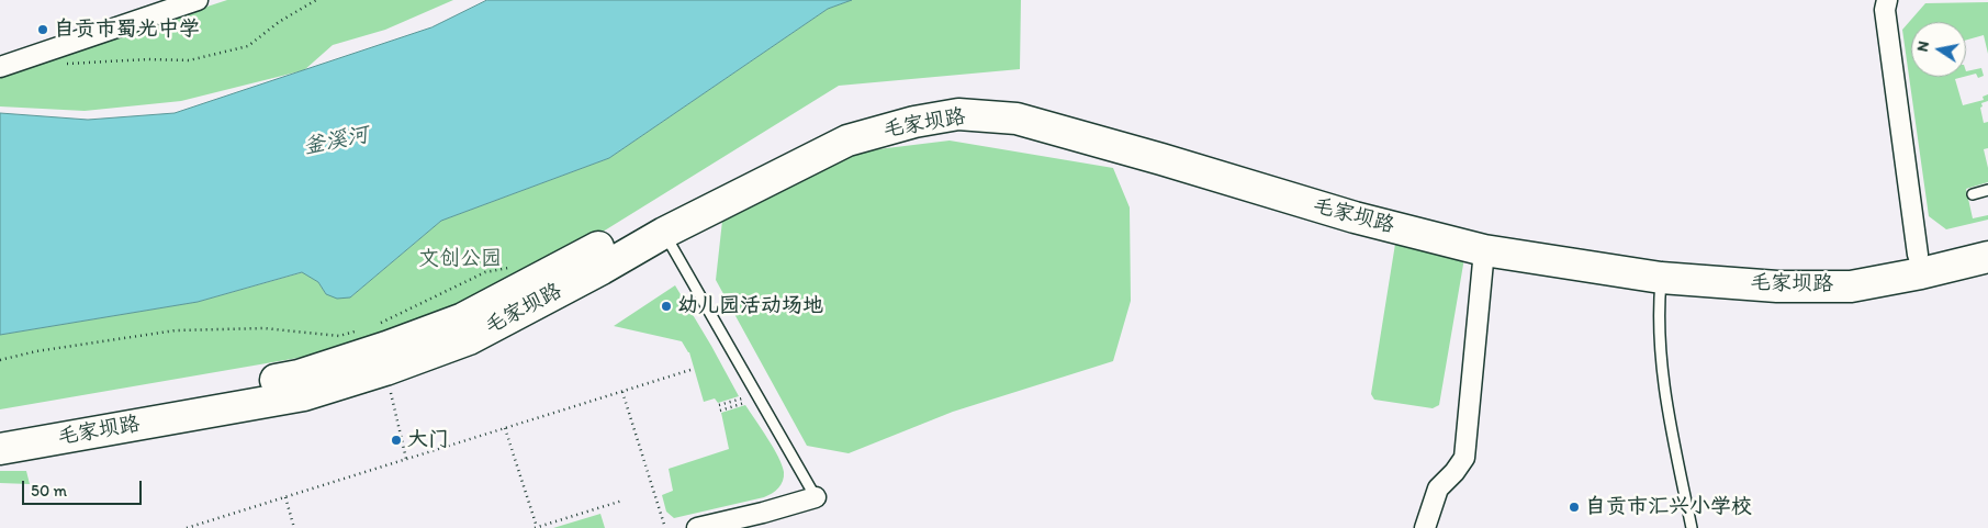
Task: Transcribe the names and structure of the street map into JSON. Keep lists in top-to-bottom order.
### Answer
{
  "streets": {
    "main road": ["毛家坝路"]
  },
  "water": ["釜溪河"],
  "parks": ["文创公园"],
  "places": [
    "自贡市蜀光中学",
    "幼儿园活动场地",
    "大门",
    "自贡市汇兴小学校"
  ],
  "scale_bar": "50 m",
  "north": "left"
}
